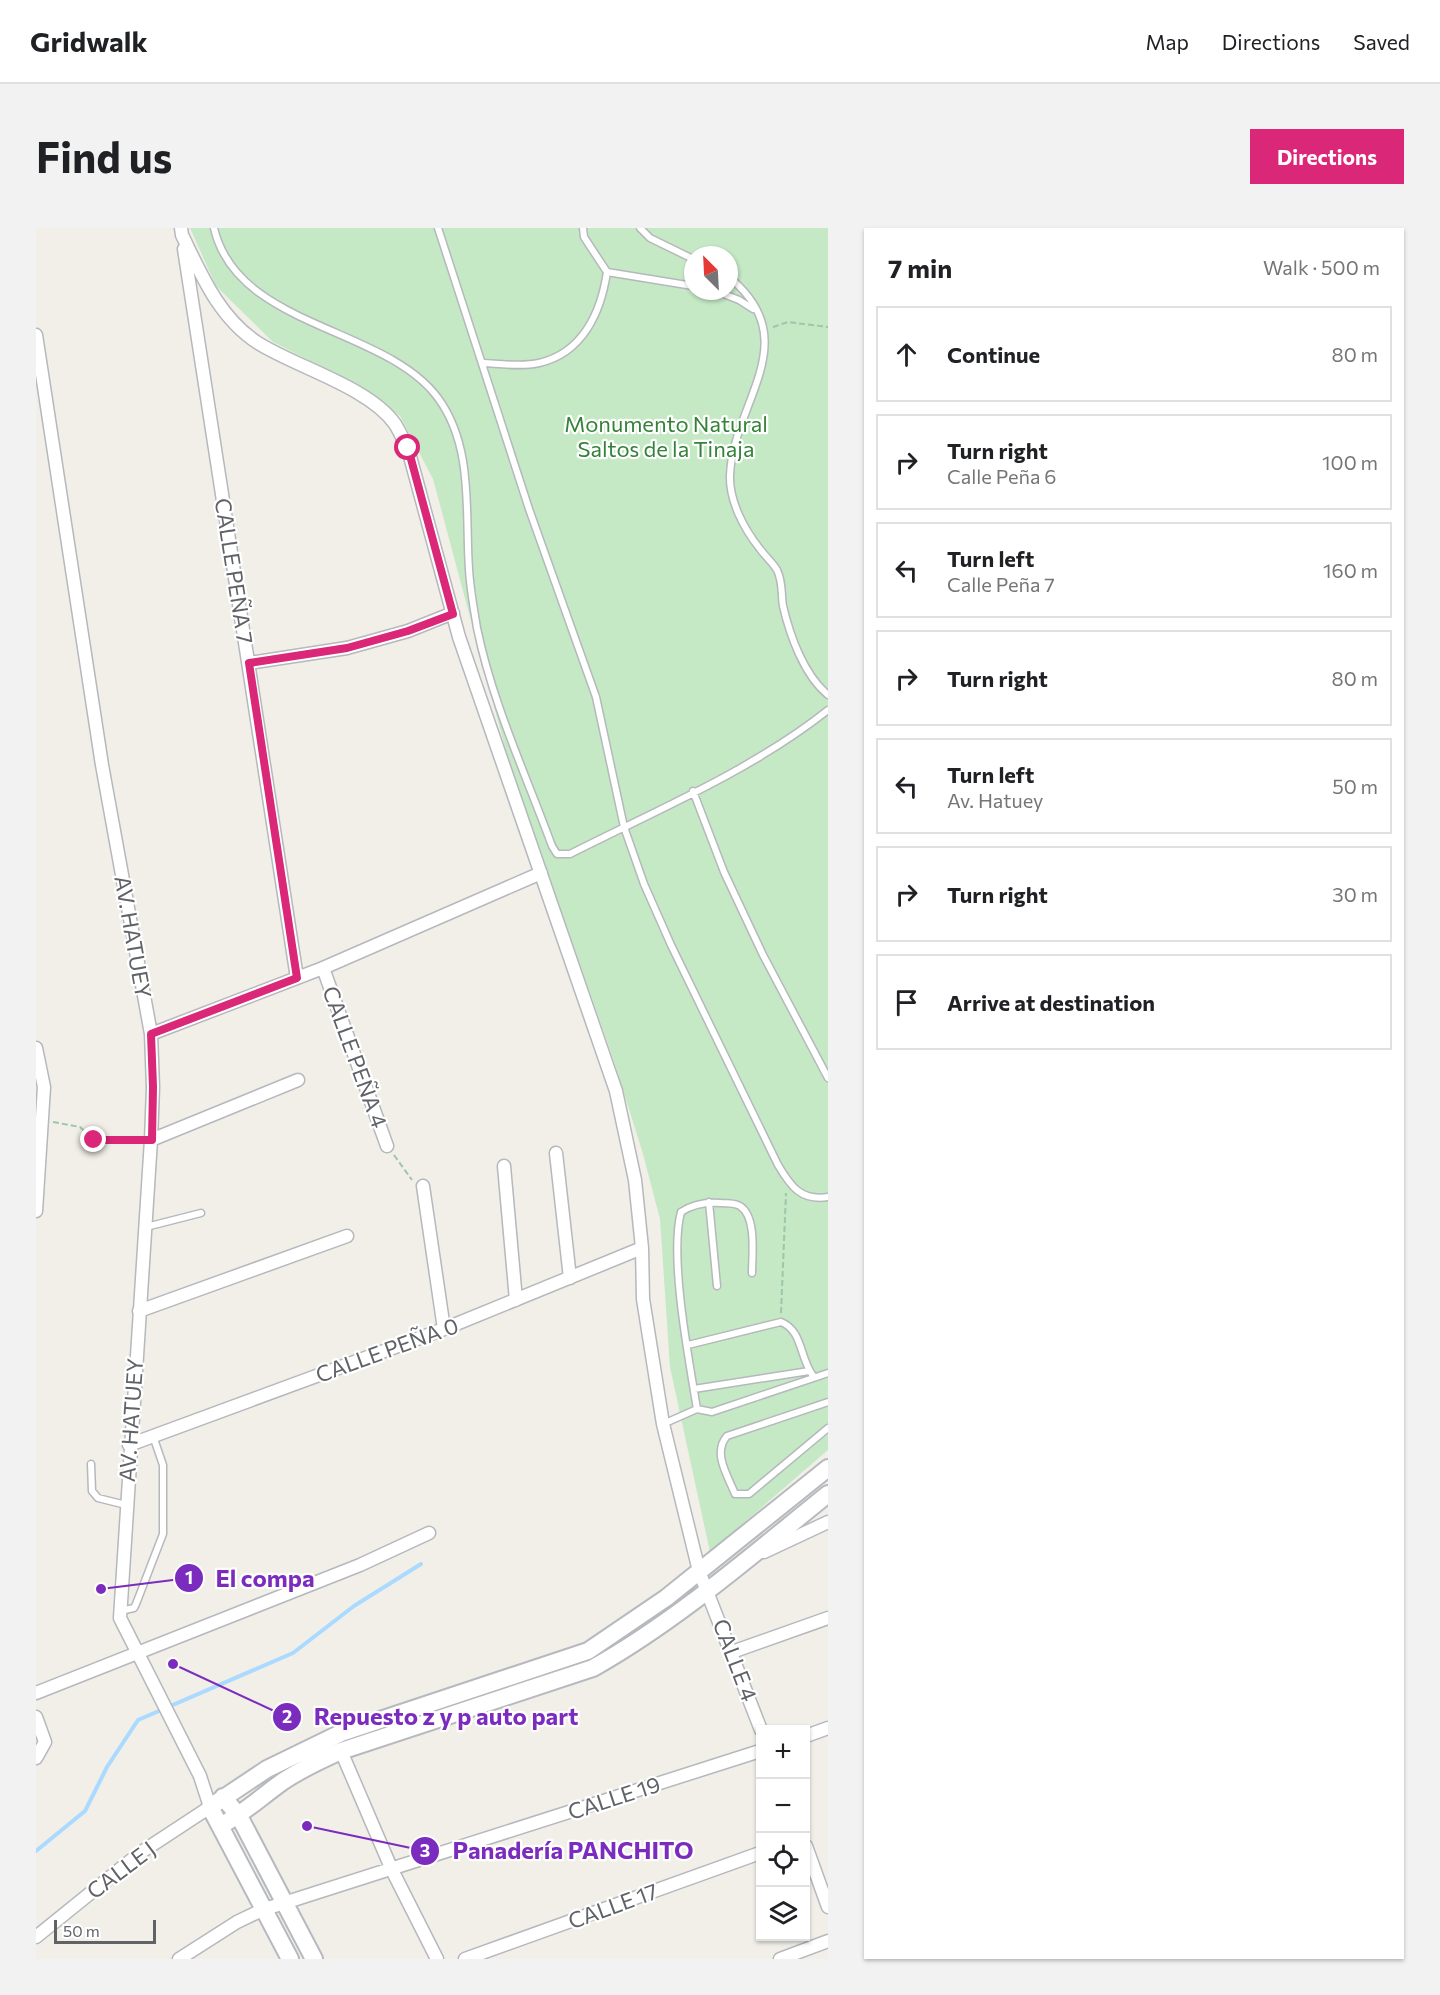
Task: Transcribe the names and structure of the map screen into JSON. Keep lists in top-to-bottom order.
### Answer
{
  "streets": {
    "main road": ["AV. HATUEY"],
    "street": [
      "CALLE PEÑA 7",
      "CALLE PEÑA 4",
      "CALLE PEÑA 0",
      "CALLE 4",
      "CALLE 19",
      "CALLE J",
      "CALLE 17"
    ]
  },
  "crossings": [
    ["CALLE PEÑA 7", "CALLE 4"],
    ["AV. HATUEY", "CALLE PEÑA 0"],
    ["AV. HATUEY", "CALLE 19"],
    ["AV. HATUEY", "CALLE J"],
    ["CALLE PEÑA 0", "CALLE 4"]
  ],
  "parks": ["Monumento Natural Saltos de la Tinaja"],
  "places": ["El compa", "Repuesto z y p auto part", "Panadería PANCHITO"],
  "scale_bar": "50 m",
  "north": "top left",
  "page": {
    "header": "Gridwalk",
    "nav": ["Map", "Directions", "Saved"],
    "buttons": "Directions",
    "title": "Find us",
    "heading": ["7 min", "Walk · 500 m"],
    "list": [
      ["Continue", "80 m"],
      ["Turn right", "Calle Peña 6", "100 m"],
      ["Turn left", "Calle Peña 7", "160 m"],
      ["Turn right", "80 m"],
      ["Turn left", "Av. Hatuey", "50 m"],
      ["Turn right", "30 m"],
      "Arrive at destination"
    ],
    "map_buttons": ["+", "−"],
    "scale": "50 m"
  }
}
